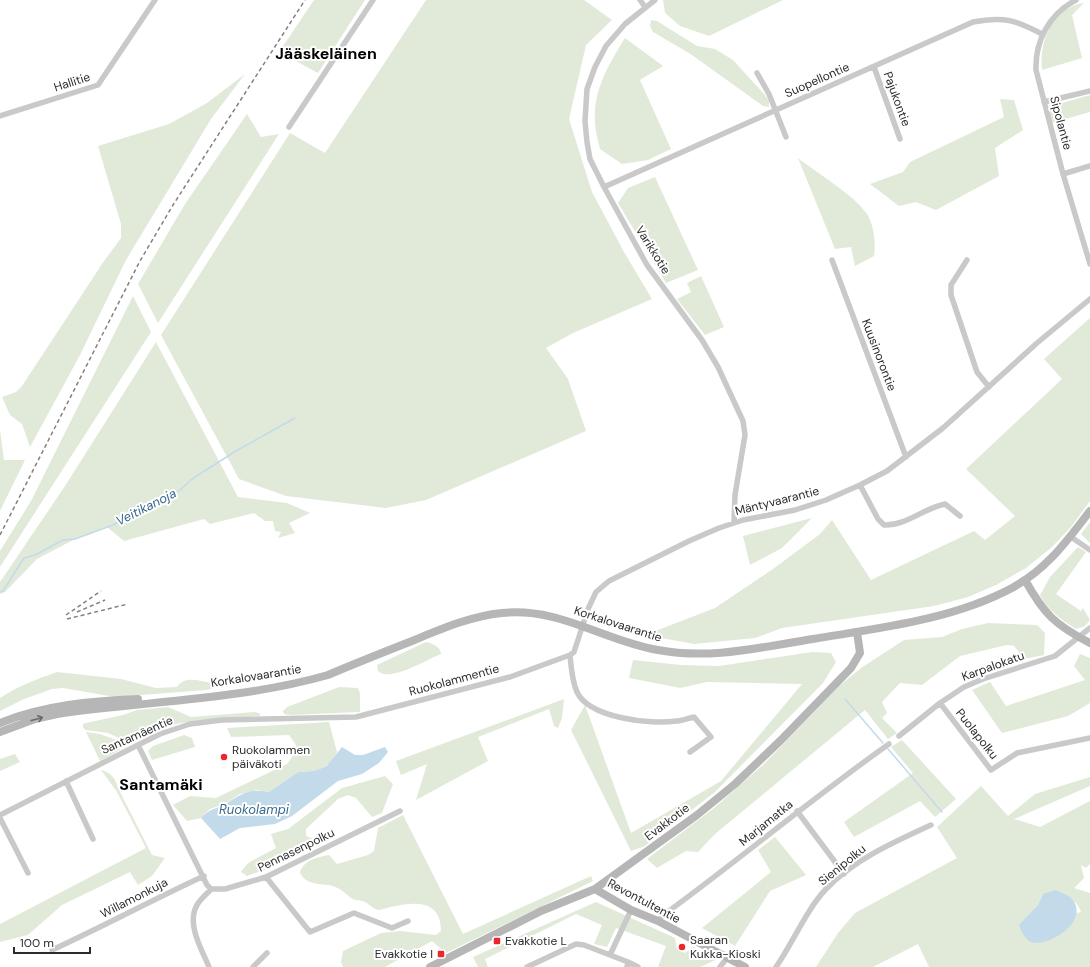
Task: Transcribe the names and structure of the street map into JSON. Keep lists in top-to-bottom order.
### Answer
{
  "streets": {
    "street": [
      "Suopellontie",
      "Hallitie",
      "Pajukontie",
      "Sipolantie",
      "Varikkotie",
      "Kuusinorontie",
      "Mäntyvaarantie",
      "Korkalovaarantie",
      "Karpalokatu",
      "Ruokolammentie",
      "Puolapolku",
      "Santamäentie",
      "Evakkotie",
      "Marjamatka",
      "Pennasenpolku",
      "Sienipolku",
      "Willamonkuja",
      "Revontultentie"
    ]
  },
  "crossings": [
    ["Suopellontie", "Pajukontie"],
    ["Suopellontie", "Sipolantie"],
    ["Suopellontie", "Varikkotie"],
    ["Varikkotie", "Mäntyvaarantie"],
    ["Kuusinorontie", "Mäntyvaarantie"],
    ["Mäntyvaarantie", "Korkalovaarantie"],
    ["Mäntyvaarantie", "Ruokolammentie"],
    ["Korkalovaarantie", "Evakkotie"],
    ["Karpalokatu", "Puolapolku"],
    ["Ruokolammentie", "Santamäentie"],
    ["Evakkotie", "Revontultentie"],
    ["Marjamatka", "Revontultentie"]
  ],
  "districts": ["Jääskeläinen", "Santamäki"],
  "water": ["Veitikanoja", "Ruokolampi"],
  "places": {
    "other": ["Ruokolammen päiväkoti", "Saaran Kukka-Kioski"],
    "transit": ["Evakkotie L", "Evakkotie I"]
  },
  "scale_bar": "100 m"
}
